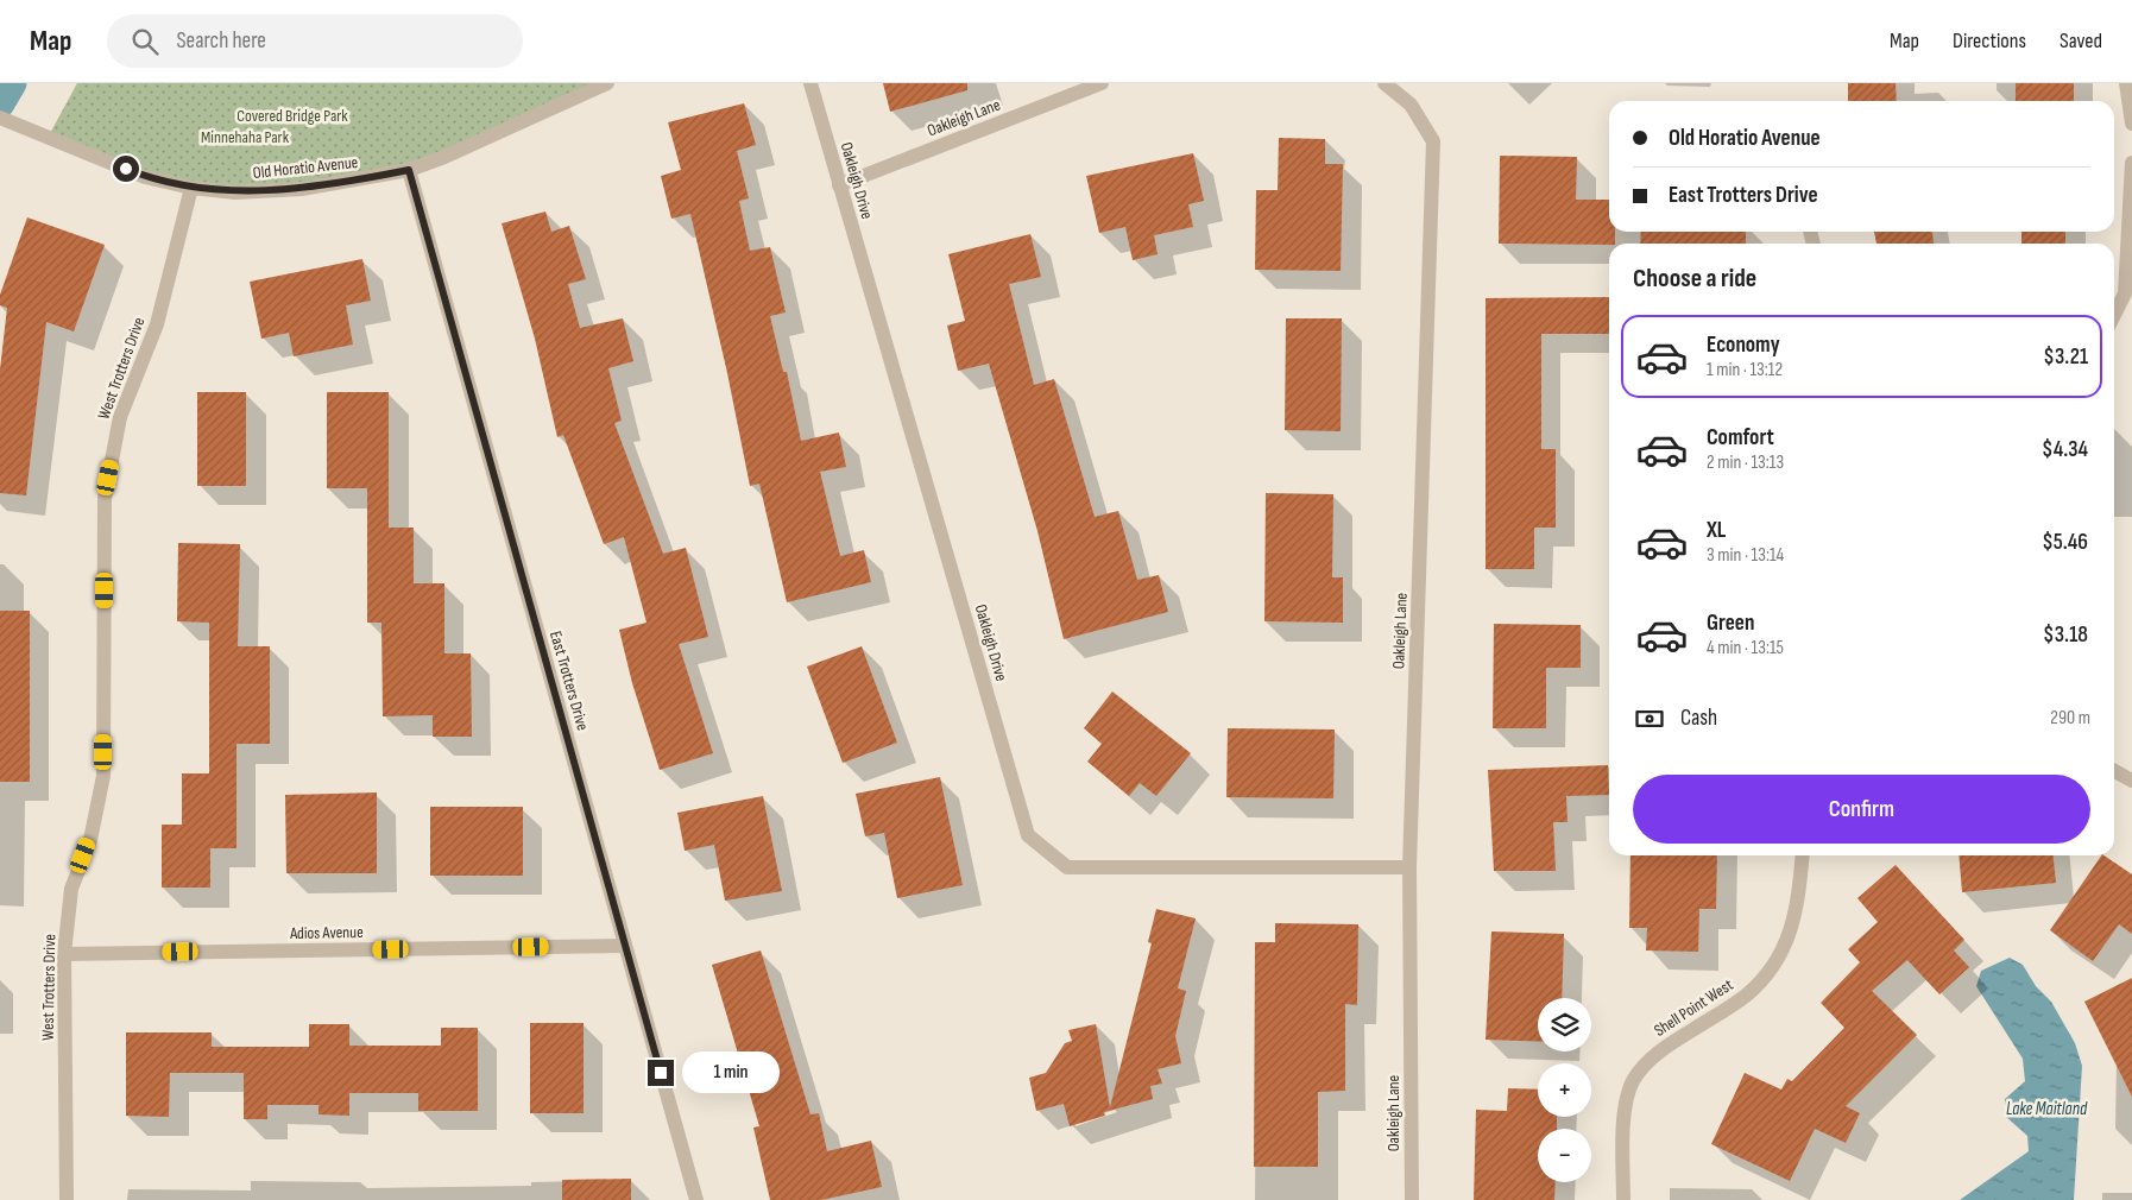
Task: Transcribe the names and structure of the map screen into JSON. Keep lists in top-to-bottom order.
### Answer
{
  "streets": {
    "street": [
      "Oakleigh Lane",
      "Old Horatio Avenue",
      "Oakleigh Drive",
      "West Trotters Drive",
      "East Trotters Drive",
      "Adios Avenue",
      "Shell Point West"
    ]
  },
  "crossings": [
    ["Oakleigh Lane", "Oakleigh Drive"],
    ["Old Horatio Avenue", "West Trotters Drive"],
    ["Old Horatio Avenue", "East Trotters Drive"],
    ["West Trotters Drive", "Adios Avenue"],
    ["East Trotters Drive", "Adios Avenue"]
  ],
  "water": ["Lake Maitland"],
  "parks": ["Covered Bridge Park", "Minnehaha Park"],
  "page": {
    "header": "Map",
    "search": "Search here",
    "nav": ["Map", "Directions", "Saved"],
    "banner": ["Old Horatio Avenue", "East Trotters Drive"],
    "heading": "Choose a ride",
    "list": [
      {
        "name": "Economy",
        "note": "1 min · 13:12",
        "value": "$3.21"
      },
      {
        "name": "Comfort",
        "note": "2 min · 13:13",
        "value": "$4.34"
      },
      {
        "name": "XL",
        "note": "3 min · 13:14",
        "value": "$5.46"
      },
      {
        "name": "Green",
        "note": "4 min · 13:15",
        "value": "$3.18"
      }
    ],
    "pay": ["Cash", "290 m"],
    "buttons": "Confirm",
    "map_buttons": ["+", "−"],
    "bubble": "1 min"
  }
}
